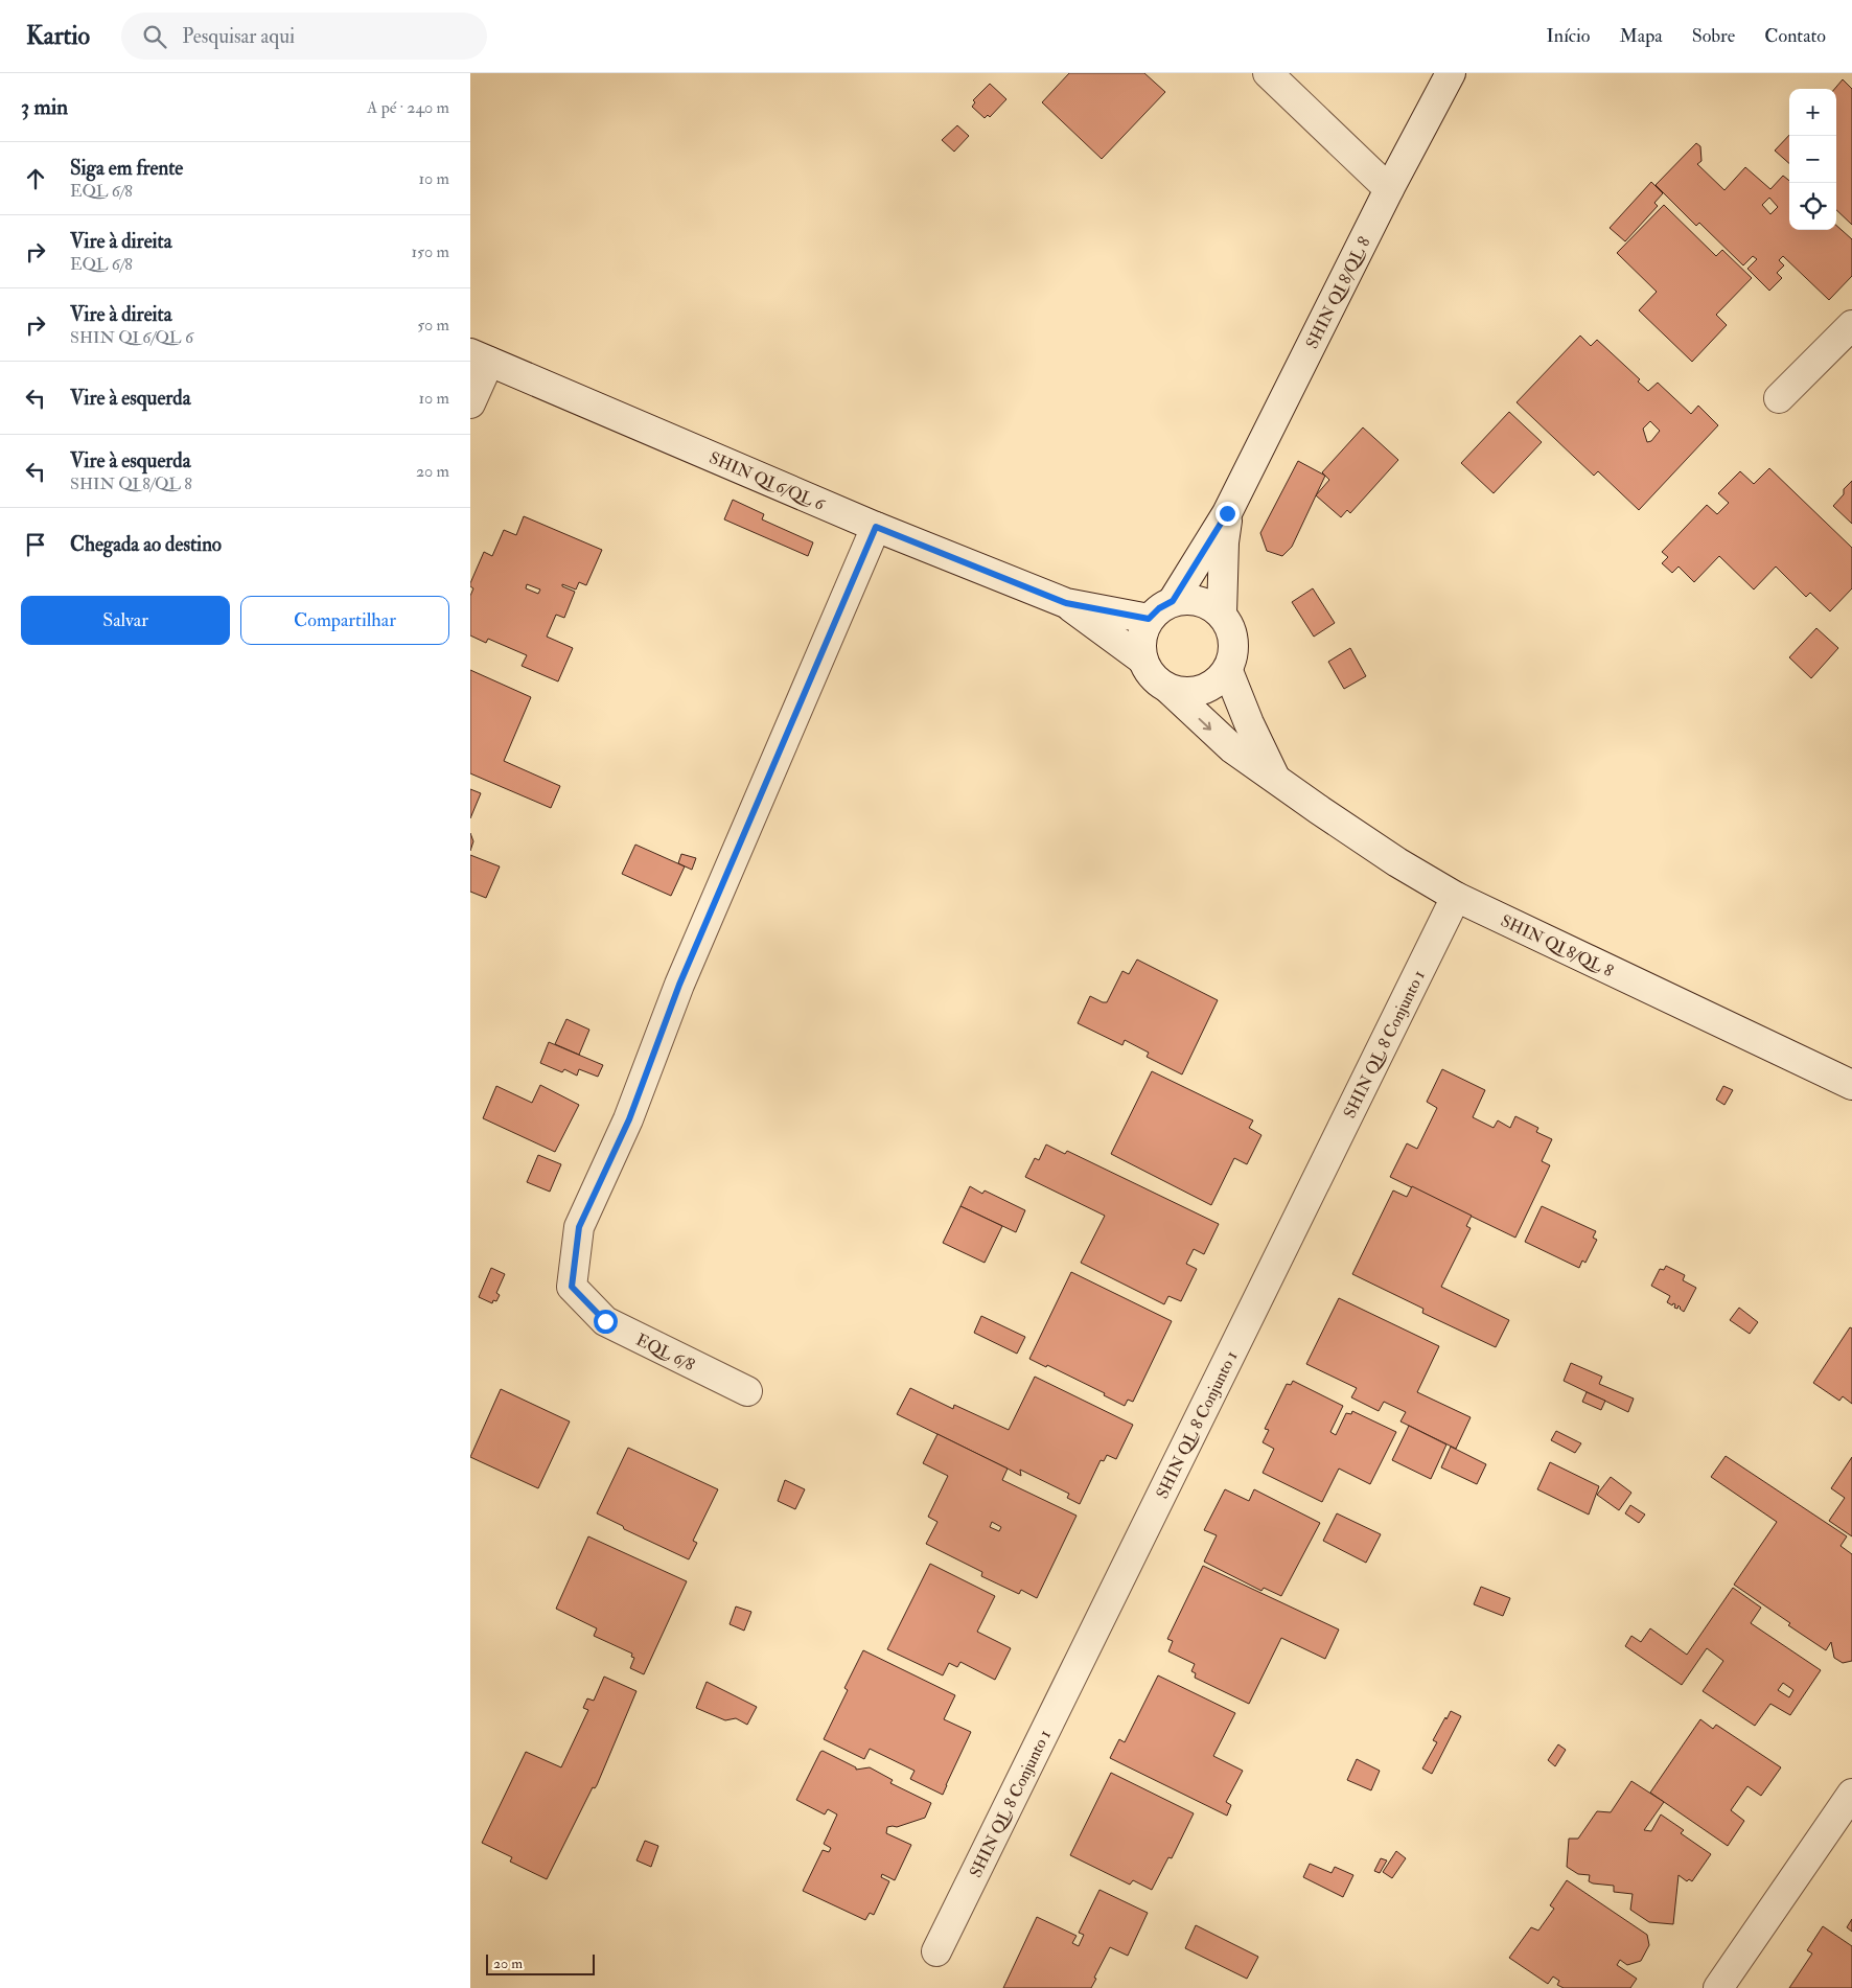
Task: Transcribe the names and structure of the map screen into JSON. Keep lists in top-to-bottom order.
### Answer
{
  "streets": {
    "street": [
      "SHIN QI 8/QL 8",
      "SHIN QI 6/QL 6",
      "SHIN QL 8 Conjunto 1",
      "EQL 6/8"
    ]
  },
  "crossings": [
    ["SHIN QI 8/QL 8", "SHIN QI 6/QL 6"],
    ["SHIN QI 8/QL 8", "SHIN QL 8 Conjunto 1"],
    ["SHIN QI 6/QL 6", "EQL 6/8"]
  ],
  "scale_bar": "20 m",
  "page": {
    "header": "Kartio",
    "search": "Pesquisar aqui",
    "nav": [
      "Início",
      "Mapa",
      "Sobre",
      "Contato"
    ],
    "heading": ["3 min", "A pé · 240 m"],
    "map_buttons": ["+", "−"],
    "list": [
      ["Siga em frente", "EQL 6/8", "10 m"],
      ["Vire à direita", "EQL 6/8", "150 m"],
      ["Vire à direita", "SHIN QI 6/QL 6", "50 m"],
      ["Vire à esquerda", "10 m"],
      ["Vire à esquerda", "SHIN QI 8/QL 8", "20 m"],
      "Chegada ao destino"
    ],
    "buttons": ["Salvar", "Compartilhar"],
    "scale": "20 m"
  }
}
